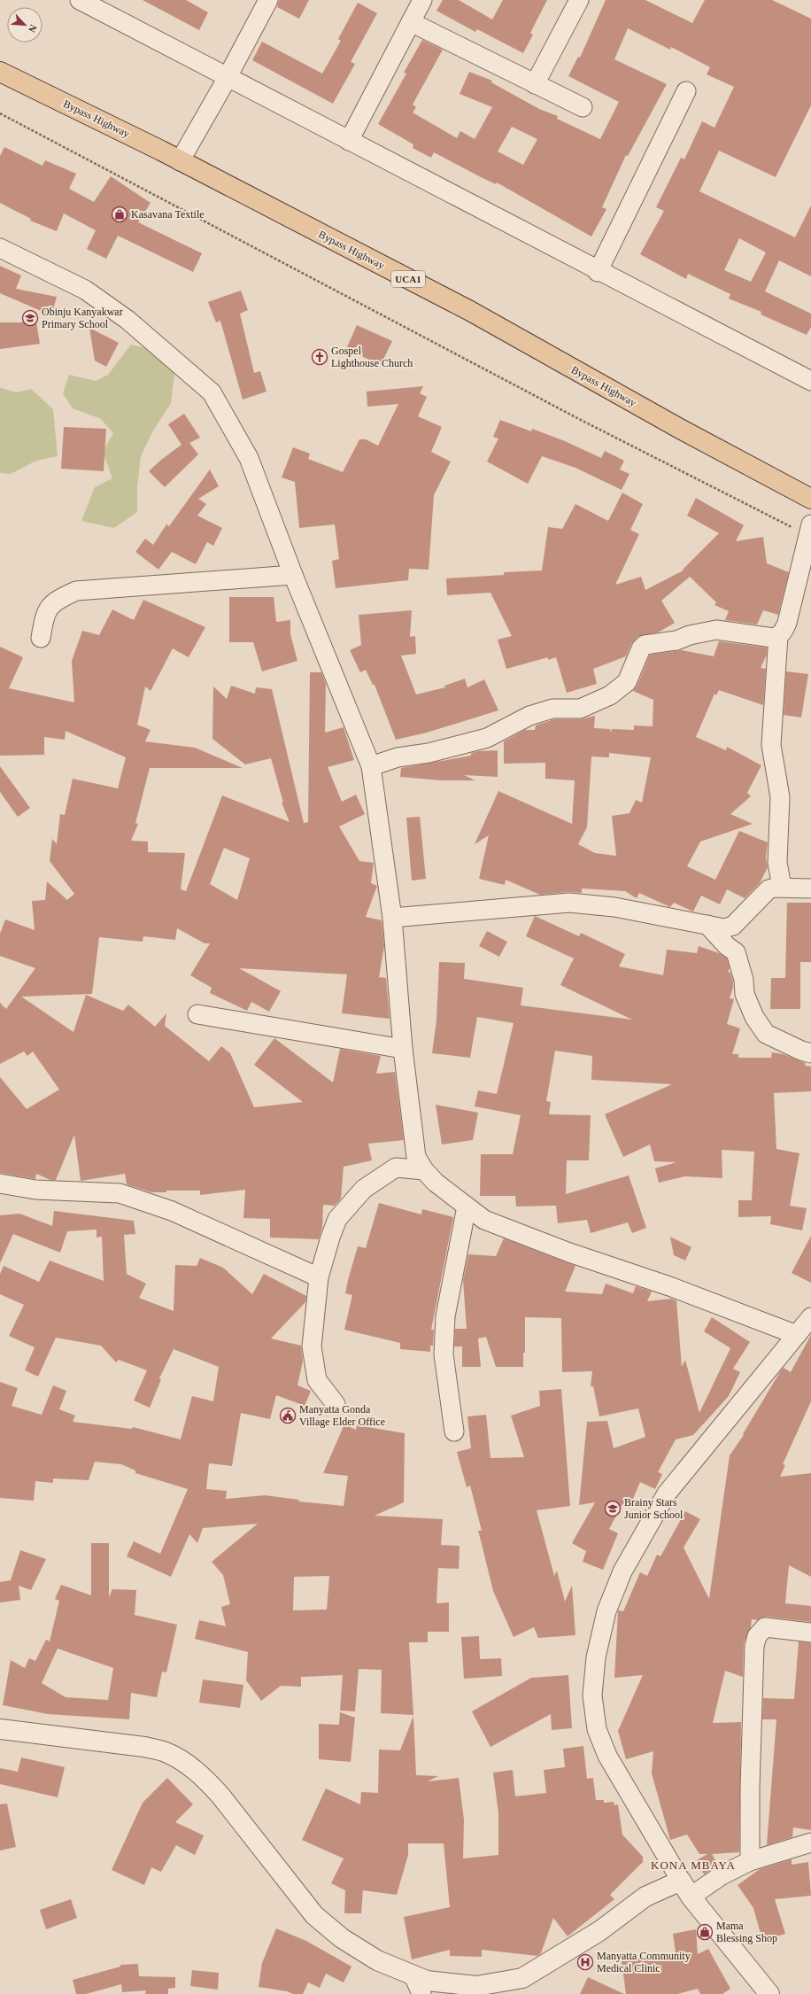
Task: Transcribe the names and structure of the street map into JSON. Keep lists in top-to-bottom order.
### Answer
{
  "streets": {
    "main road": ["Bypass Highway", "UCA1"]
  },
  "districts": ["KONA MBAYA"],
  "places": {
    "shop": ["Kasavana Textile", "Mama Blessing Shop"],
    "school or university": ["Obinju Kanyakwar Primary School", "Brainy Stars Junior School"],
    "church": ["Gospel Lighthouse Church"],
    "public building": ["Manyatta Gonda Village Elder Office"],
    "hospital": ["Manyatta Community Medical Clinic"]
  },
  "north": "bottom right"
}
